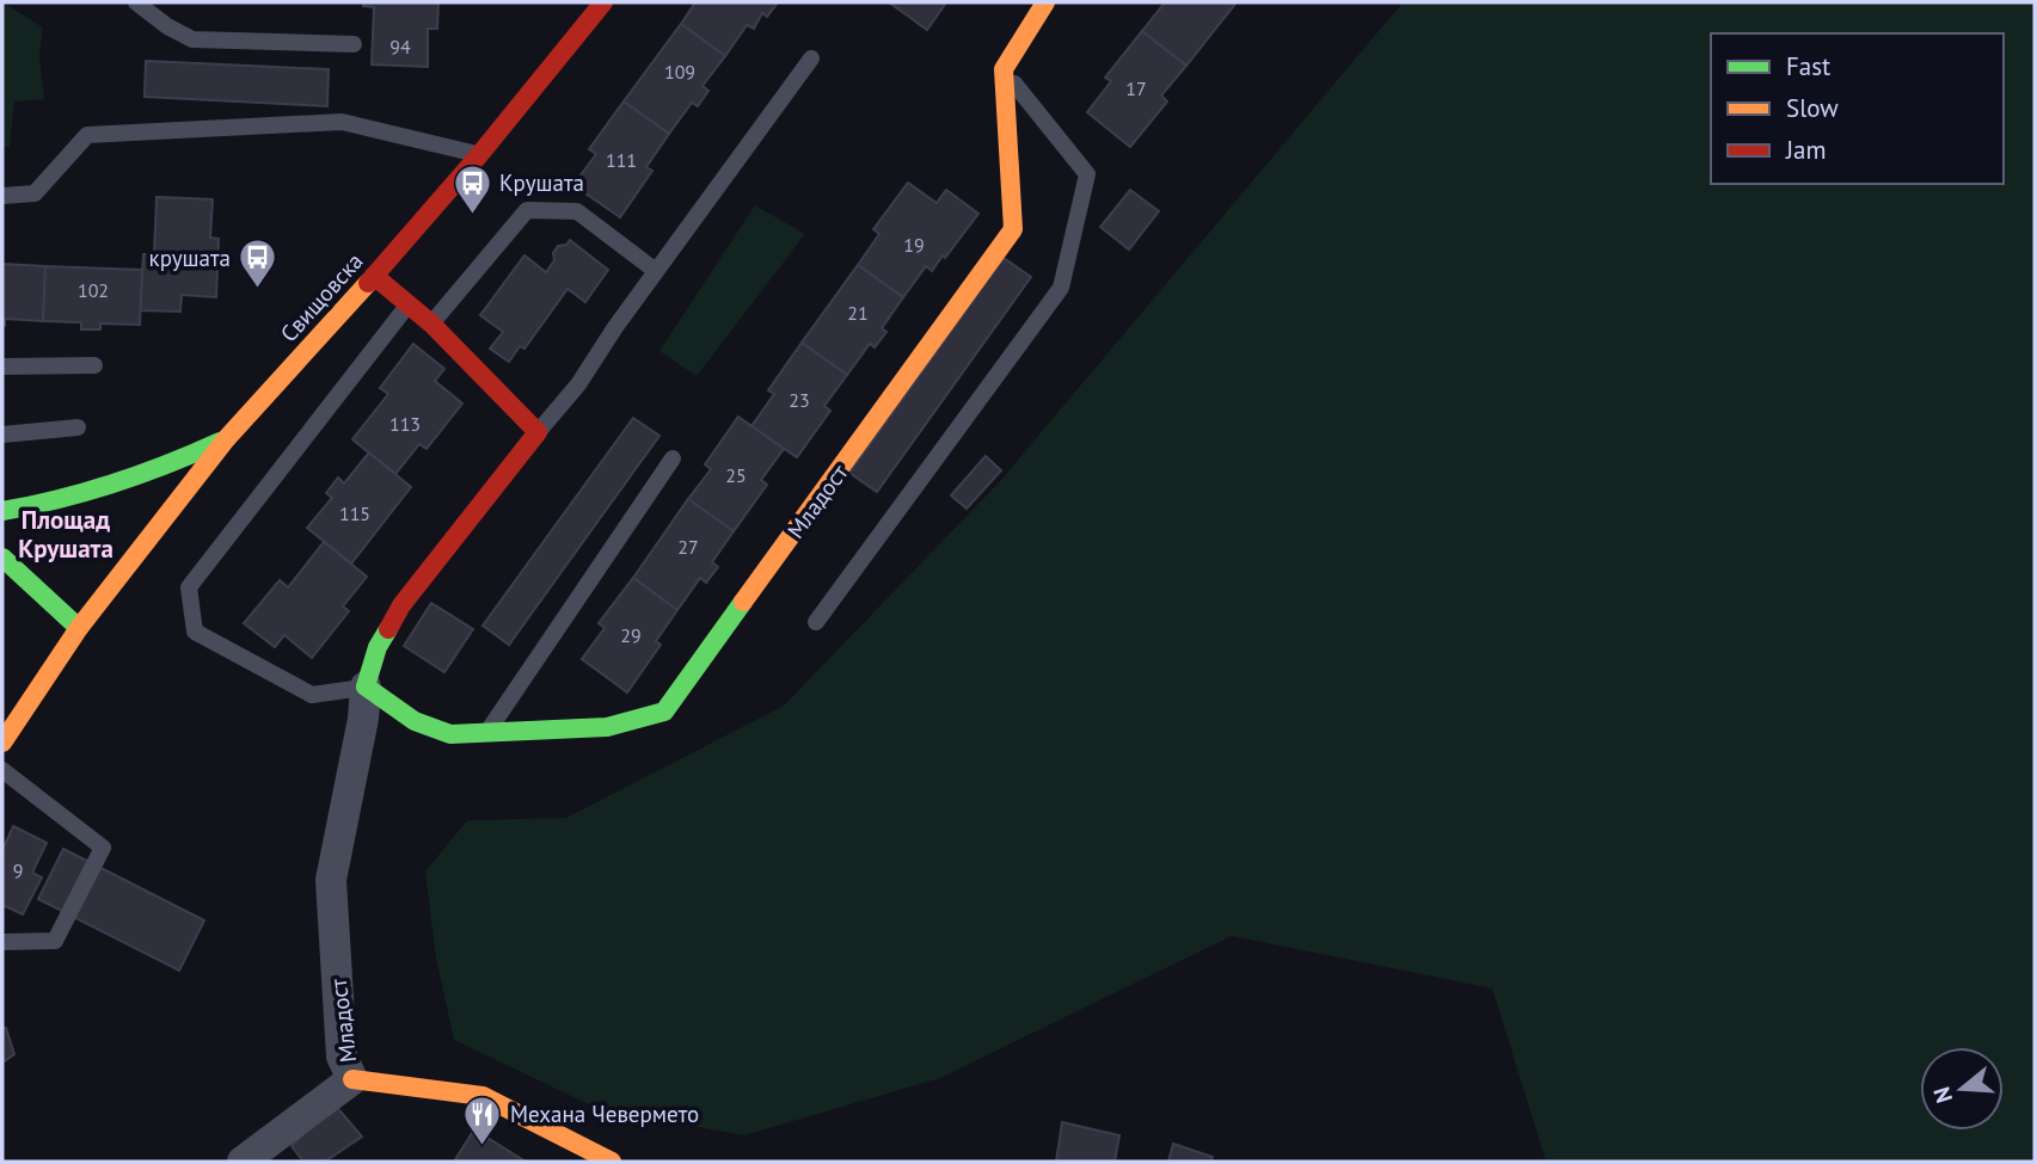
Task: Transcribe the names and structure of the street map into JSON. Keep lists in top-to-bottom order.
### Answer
{
  "streets": {
    "street": ["Свищовска", "Младост"]
  },
  "districts": ["Площад Крушата"],
  "places": {
    "bus stop": ["Крушата", "крушата"],
    "restaurant": ["Механа Чевермето"]
  },
  "house_numbers": [
    "94",
    "109",
    "17",
    "111",
    "19",
    "102",
    "21",
    "23",
    "113",
    "25",
    "115",
    "27",
    "29",
    "9"
  ],
  "legend": ["Fast", "Slow", "Jam"],
  "north": "left"
}
